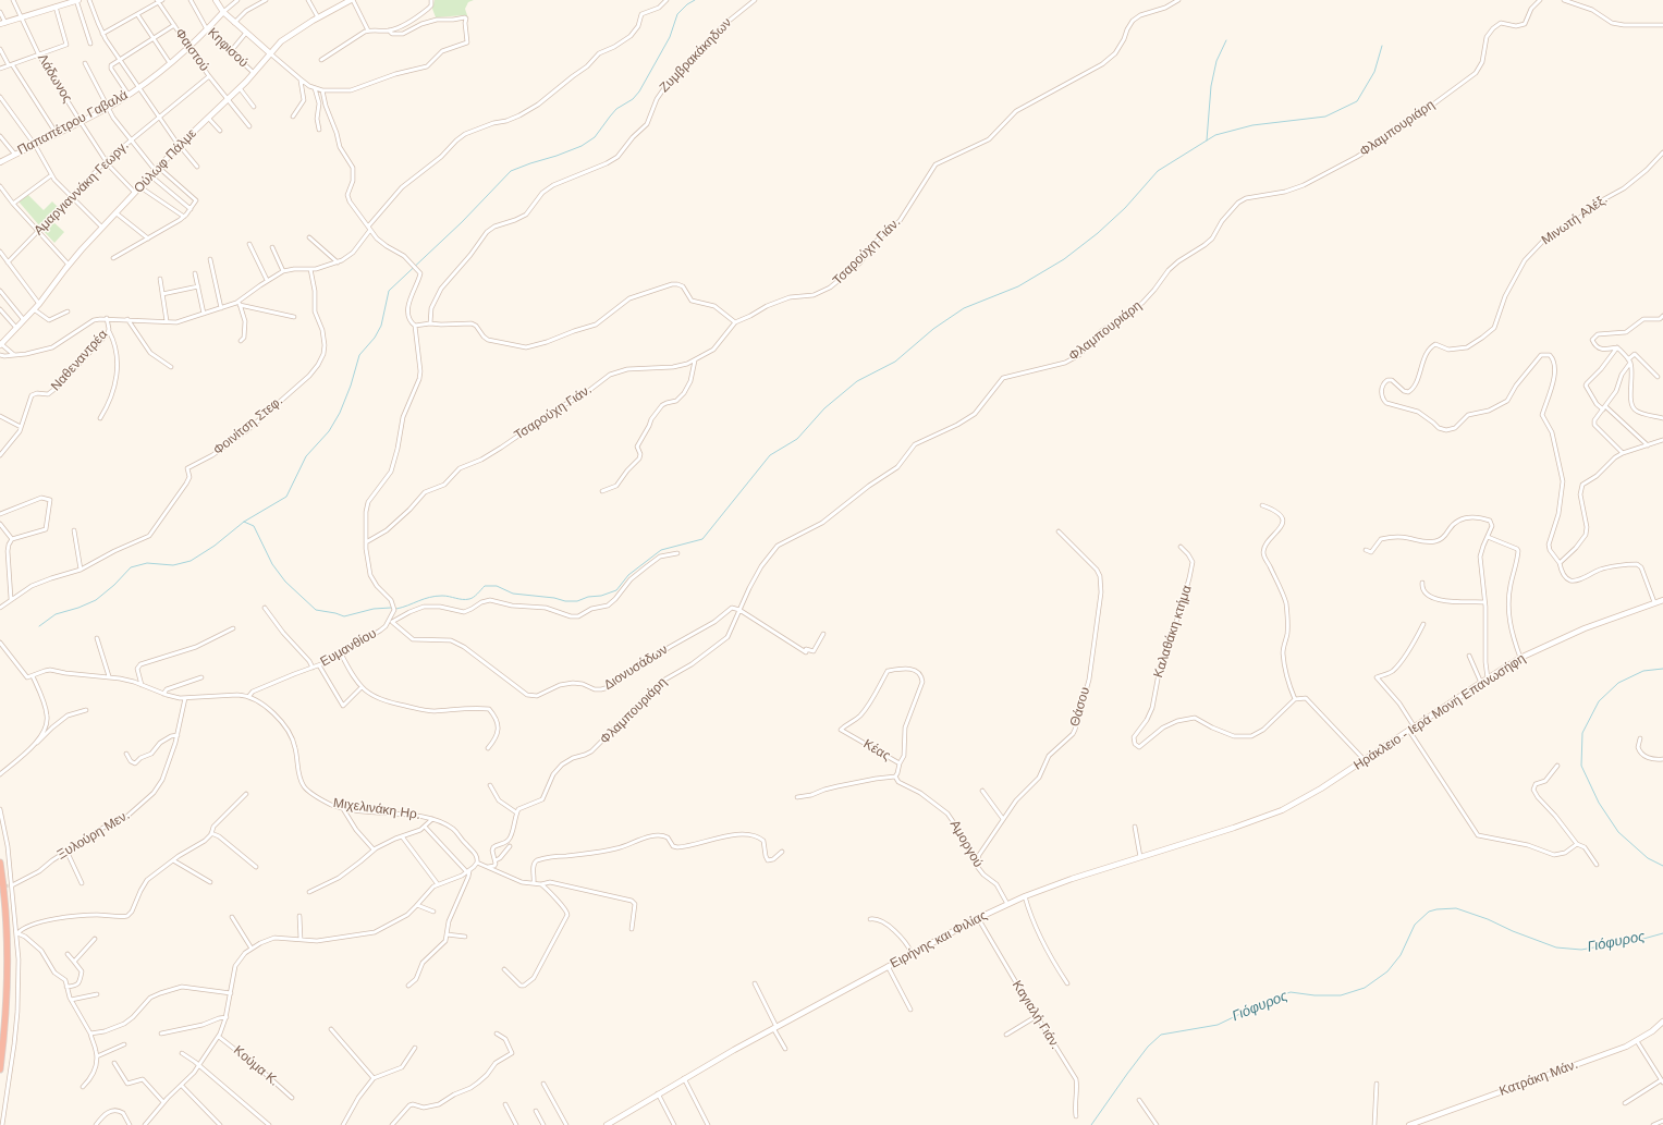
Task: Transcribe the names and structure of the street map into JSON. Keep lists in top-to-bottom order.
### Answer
{
  "streets": {
    "street": [
      "Κηφισού",
      "Φαιστού",
      "Ζυμβρακάκηδων",
      "Λάδωνος",
      "Παπαπέτρου Γαβαλά",
      "Φλαμπουριάρη",
      "Ούλωφ Πάλμε",
      "Αμαργιαννάκη Γεωργ.",
      "Μινωτή Αλέξ.",
      "Τσαρούχη Γιάν.",
      "Ναθεναντρέα",
      "Φοινίτση Στεφ.",
      "Καλαθάκη κτήμα",
      "Ευμανθίου",
      "Διονυσάδων",
      "Θάσου",
      "Ηράκλειο - Ιερά Μονή Επανωσήφη",
      "Κέας",
      "Μιχελινάκη Ηρ.",
      "Ξυλούρη Μεν.",
      "Αμοργού",
      "Ειρήνης και Φιλίας",
      "Καγιαλή Γιάν.",
      "Κούμα Κ.",
      "Κατράκη Μάν."
    ]
  },
  "crossings": [
    ["Κηφισού", "Παπαπέτρου Γαβαλά"],
    ["Κηφισού", "Ούλωφ Πάλμε"],
    ["Φαιστού", "Παπαπέτρου Γαβαλά"],
    ["Φαιστού", "Ούλωφ Πάλμε"],
    ["Φαιστού", "Αμαργιαννάκη Γεωργ."],
    ["Λάδωνος", "Παπαπέτρου Γαβαλά"],
    ["Λάδωνος", "Ούλωφ Πάλμε"],
    ["Λάδωνος", "Αμαργιαννάκη Γεωργ."],
    ["Φλαμπουριάρη", "Διονυσάδων"],
    ["Τσαρούχη Γιάν.", "Ευμανθίου"],
    ["Ευμανθίου", "Μιχελινάκη Ηρ."],
    ["Θάσου", "Αμοργού"],
    ["Ηράκλειο - Ιερά Μονή Επανωσήφη", "Ειρήνης και Φιλίας"],
    ["Κέας", "Αμοργού"],
    ["Μιχελινάκη Ηρ.", "Ξυλούρη Μεν."],
    ["Αμοργού", "Ειρήνης και Φιλίας"],
    ["Ειρήνης και Φιλίας", "Καγιαλή Γιάν."]
  ],
  "water": ["Γιόφυρος"]
}
